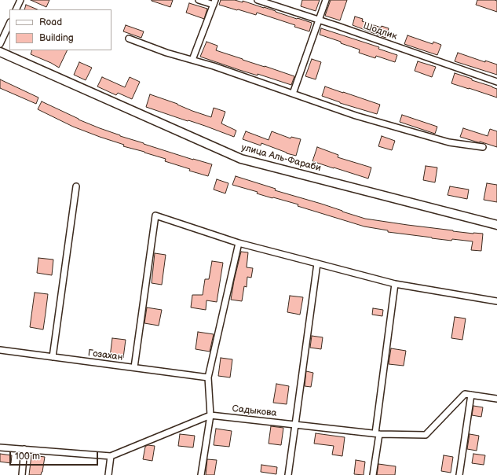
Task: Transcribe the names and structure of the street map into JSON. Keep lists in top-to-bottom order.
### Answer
{
  "streets": {
    "main road": ["улица Аль-Фараби"],
    "street": ["Шодлик", "Гозахан", "Садыкова"]
  },
  "legend": ["Road", "Building"],
  "scale_bar": "100 m"
}
